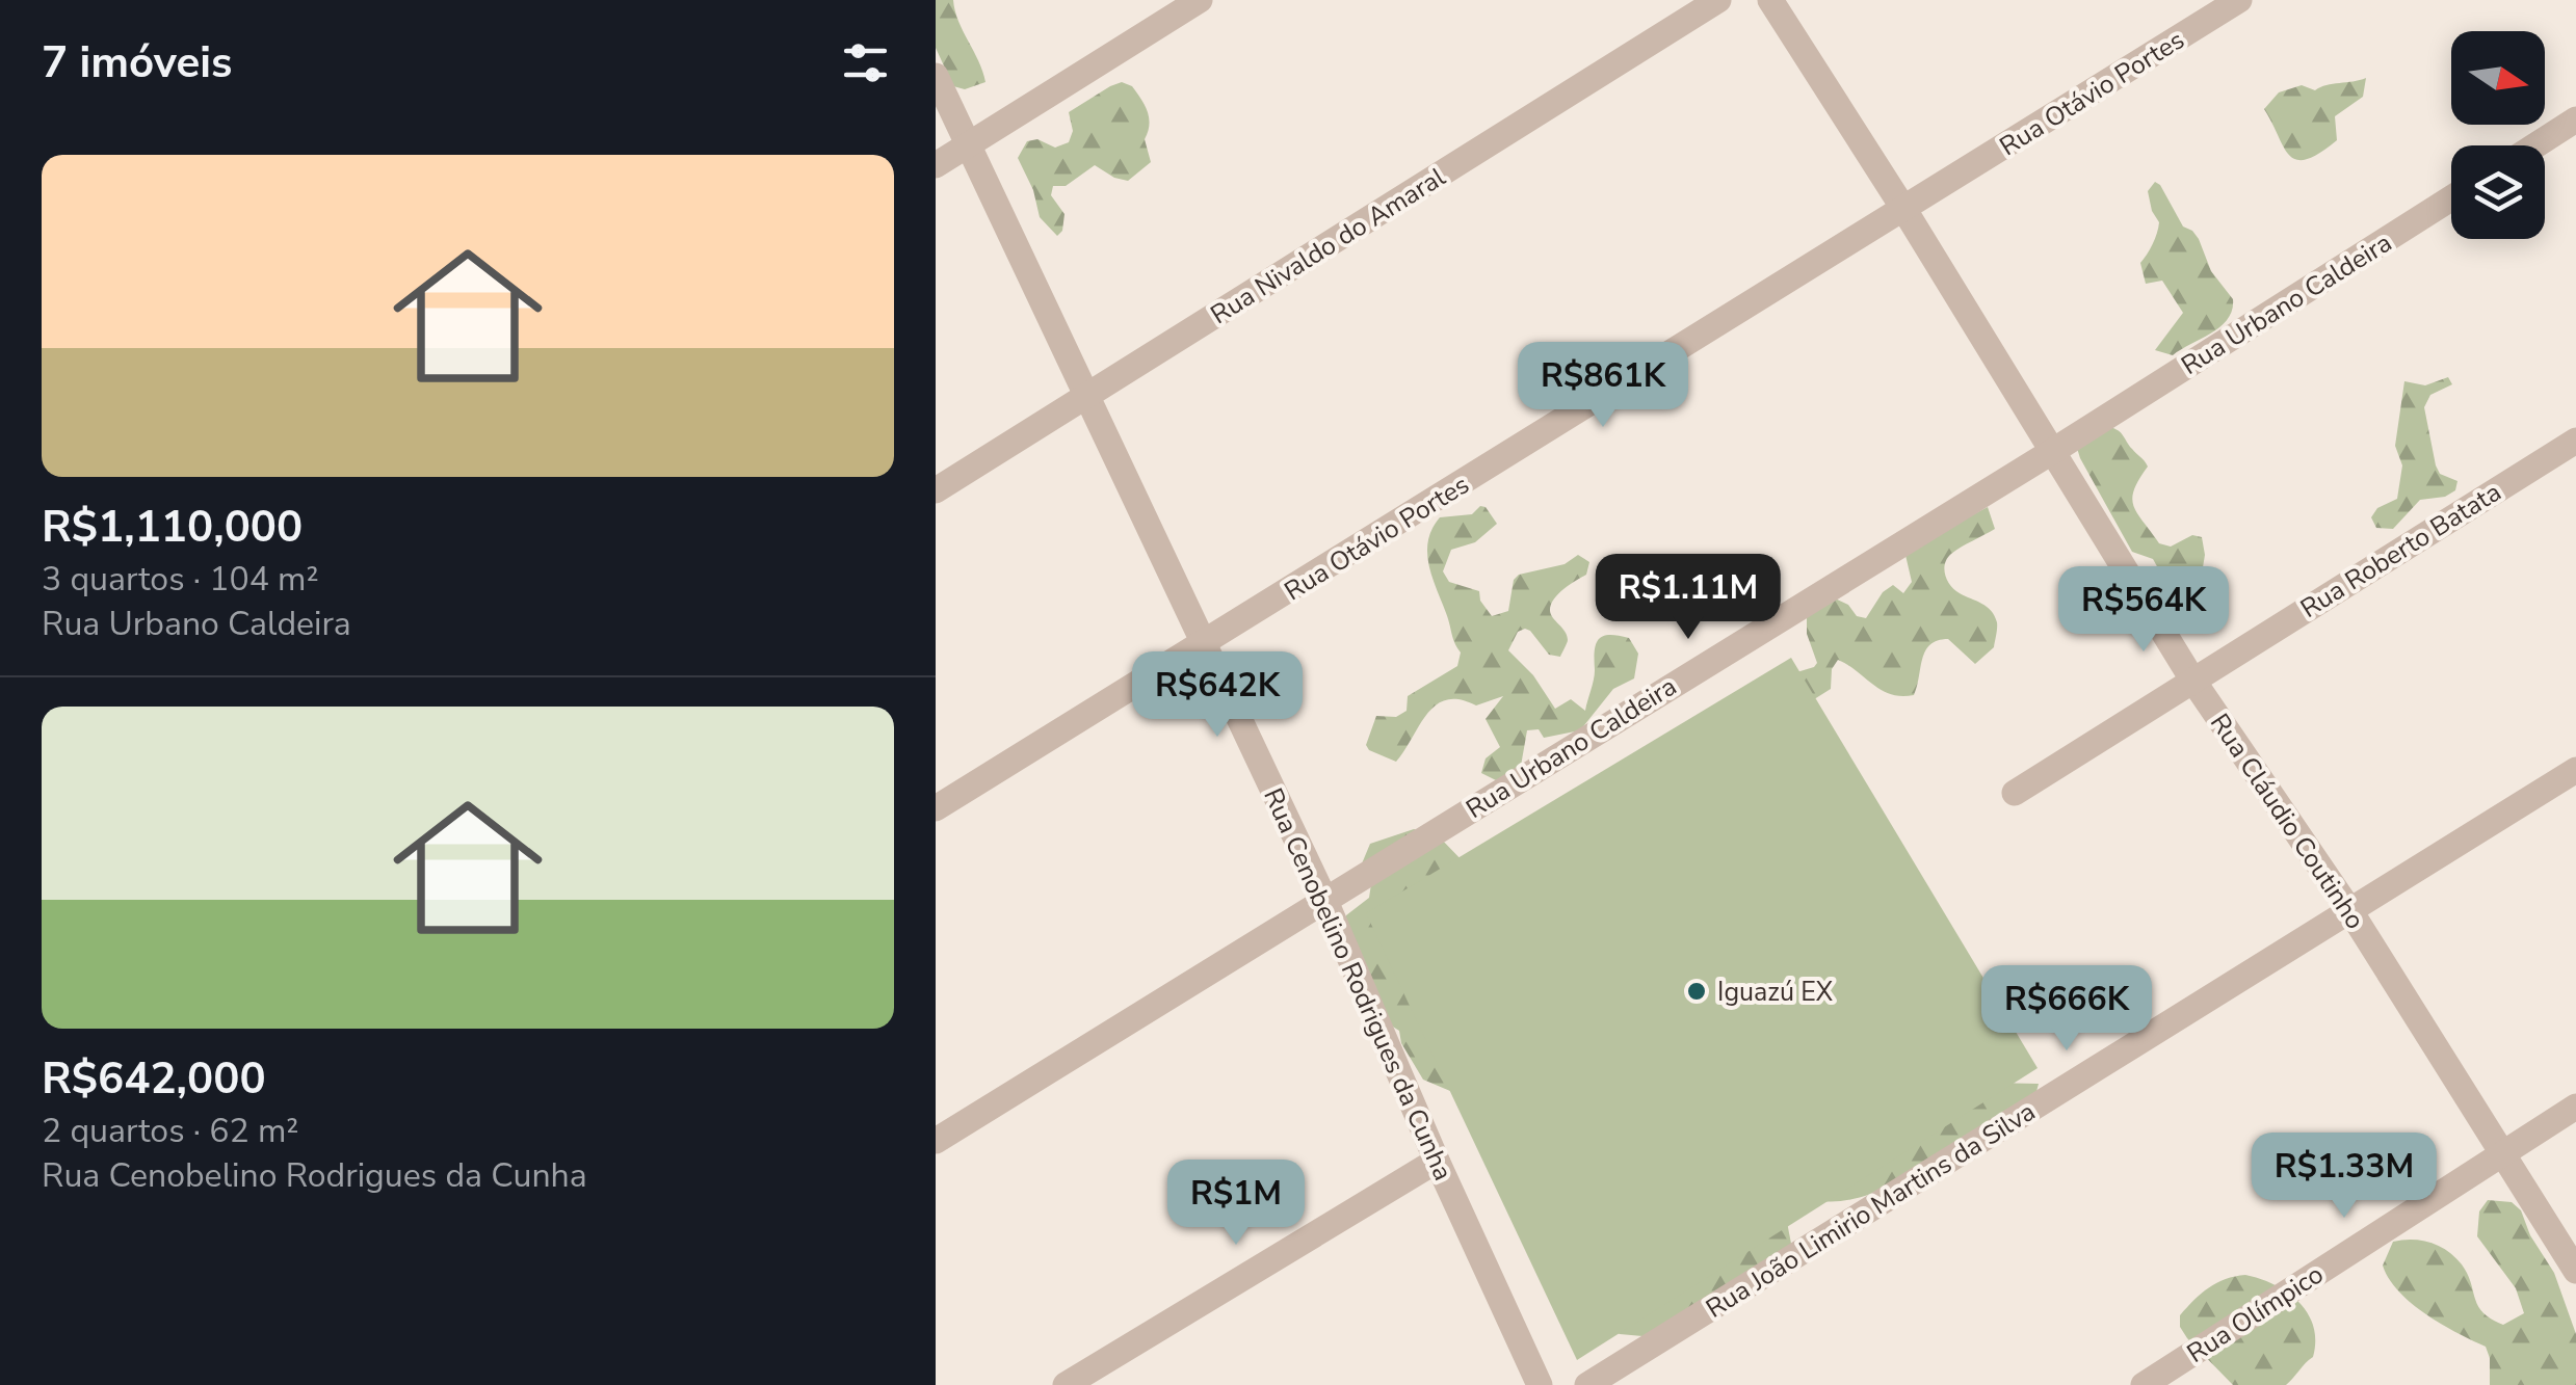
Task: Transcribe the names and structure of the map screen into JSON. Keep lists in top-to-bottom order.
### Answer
{
  "streets": {
    "street": [
      "Rua Otávio Portes",
      "Rua Nivaldo do Amaral",
      "Rua Urbano Caldeira",
      "Rua Roberto Batata",
      "Rua Cláudio Coutinho",
      "Rua Cenobelino Rodrigues da Cunha",
      "Rua João Limirio Martins da Silva",
      "Rua Olímpico"
    ]
  },
  "crossings": [
    ["Rua Otávio Portes", "Rua Cláudio Coutinho"],
    ["Rua Otávio Portes", "Rua Cenobelino Rodrigues da Cunha"],
    ["Rua Nivaldo do Amaral", "Rua Cenobelino Rodrigues da Cunha"],
    ["Rua Urbano Caldeira", "Rua Cláudio Coutinho"],
    ["Rua Urbano Caldeira", "Rua Cenobelino Rodrigues da Cunha"],
    ["Rua Roberto Batata", "Rua Cláudio Coutinho"],
    ["Rua Cláudio Coutinho", "Rua João Limirio Martins da Silva"],
    ["Rua Cláudio Coutinho", "Rua Olímpico"]
  ],
  "places": ["Iguazú EX"],
  "north": "right",
  "page": {
    "heading": "7 imóveis",
    "list": [
      {
        "name": "R$1,110,000",
        "note": "3 quartos · 104 m² · Rua Urbano Caldeira"
      },
      {
        "name": "R$642,000",
        "note": "2 quartos · 62 m² · Rua Cenobelino Rodrigues da Cunha"
      }
    ],
    "price": [
      "R$861K",
      "R$1.11M",
      "R$564K",
      "R$642K",
      "R$666K",
      "R$1.33M",
      "R$1M"
    ]
  }
}
